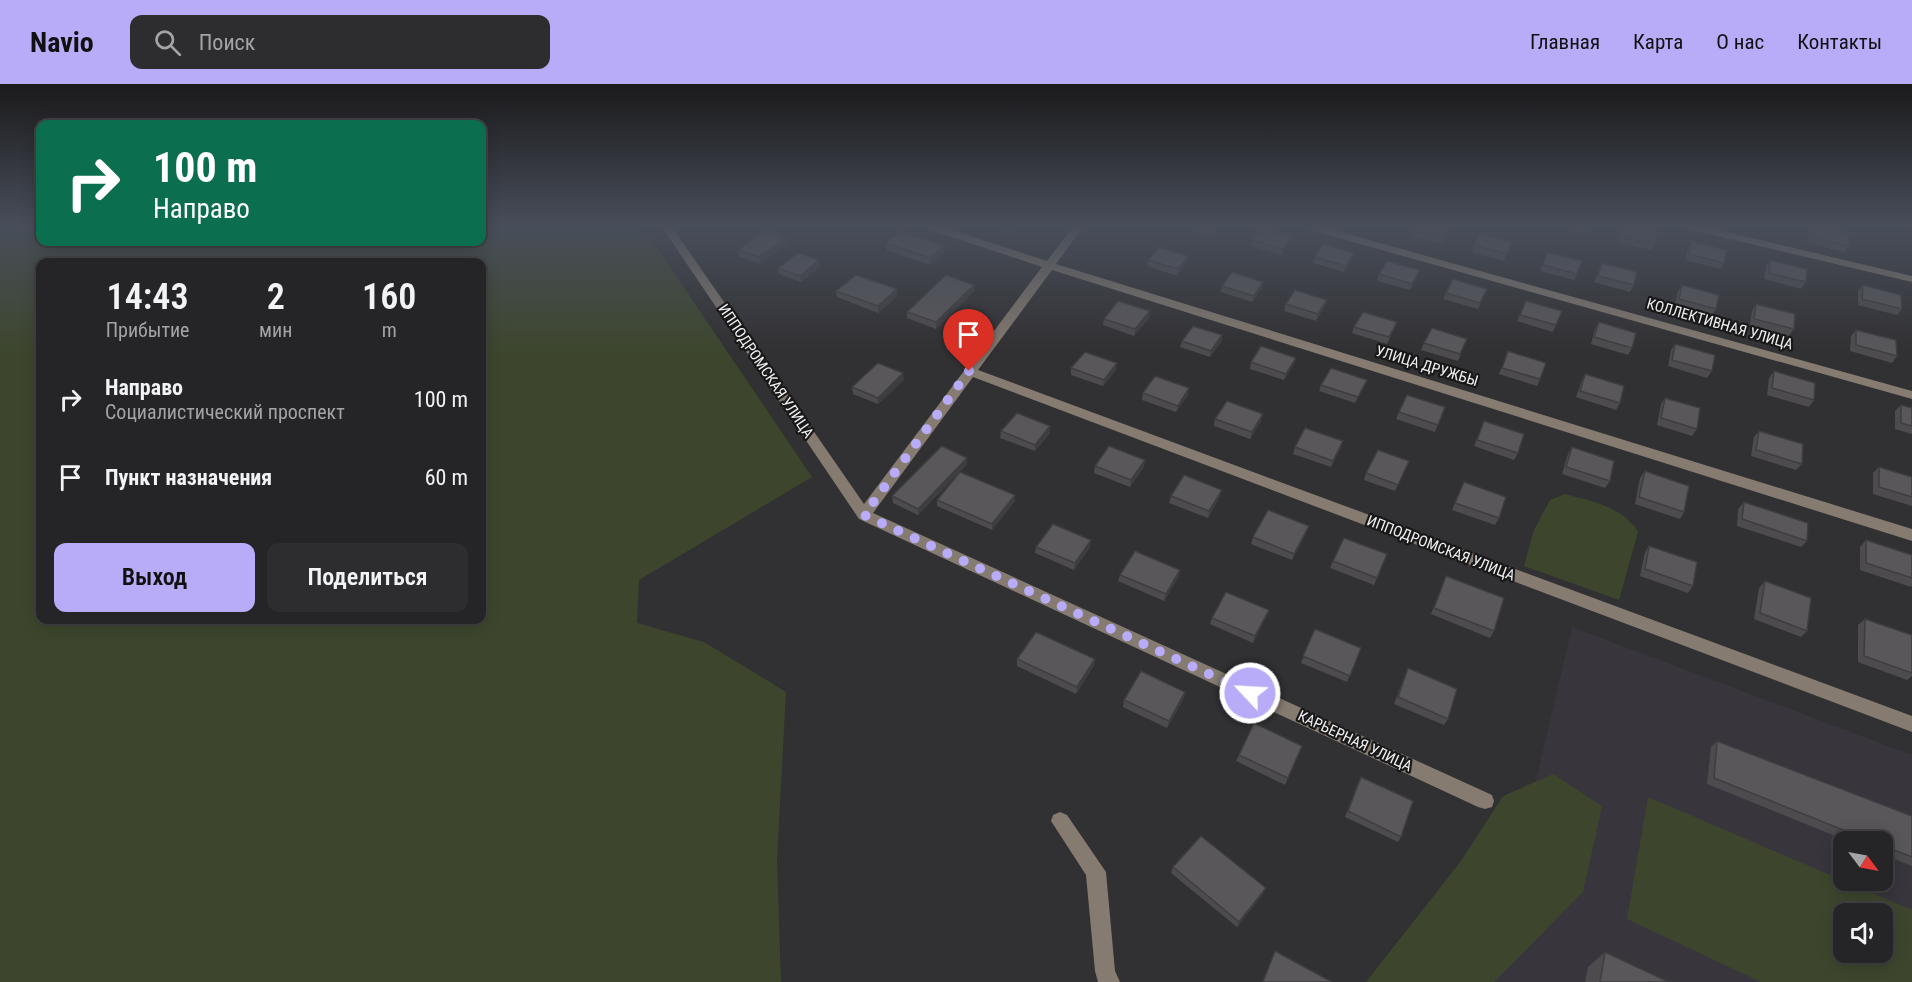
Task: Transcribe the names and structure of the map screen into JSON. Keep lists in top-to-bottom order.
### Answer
{
  "streets": {
    "street": [
      "КОЛЛЕКТИВНАЯ УЛИЦА",
      "УЛИЦА ДРУЖБЫ",
      "ИППОДРОМСКАЯ УЛИЦА",
      "КАРЬЕРНАЯ УЛИЦА"
    ]
  },
  "crossings": [
    ["ИППОДРОМСКАЯ УЛИЦА", "КАРЬЕРНАЯ УЛИЦА"]
  ],
  "north": "bottom right",
  "page": {
    "header": "Navio",
    "search": "Поиск",
    "nav": [
      "Главная",
      "Карта",
      "О нас",
      "Контакты"
    ],
    "turn": ["100 m", "Направо"],
    "eta": [
      "14:43",
      "Прибытие",
      "2",
      "мин",
      "160",
      "m"
    ],
    "list": [
      {
        "name": "Направо",
        "note": "Социалистический проспект",
        "value": "100 m"
      },
      {
        "name": "Пункт назначения",
        "value": "60 m"
      }
    ],
    "buttons": ["Выход", "Поделиться"]
  }
}
